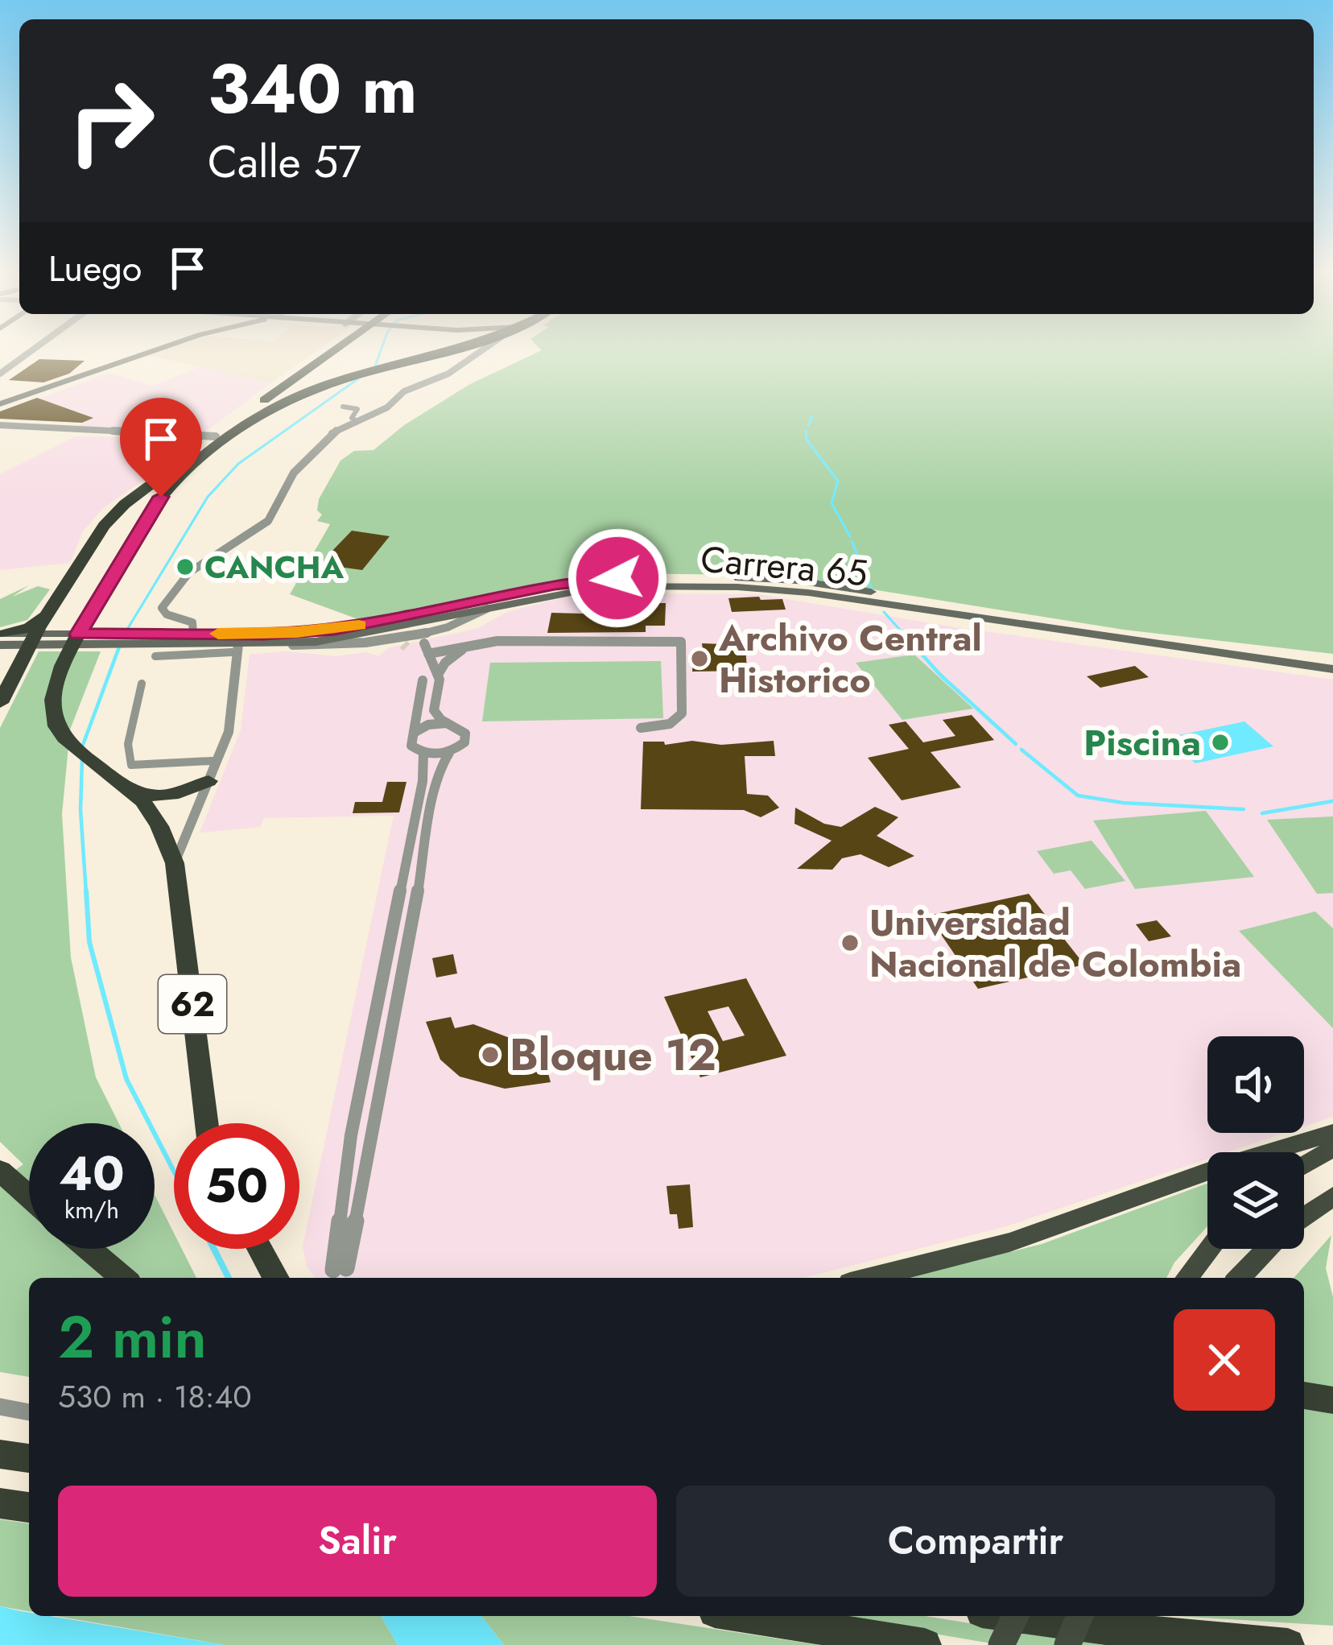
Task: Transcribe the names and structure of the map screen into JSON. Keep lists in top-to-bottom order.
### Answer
{
  "streets": {
    "highway": ["62"],
    "main road": ["Carrera 65"]
  },
  "crossings": [
    ["Carrera 65", "62"]
  ],
  "places": [
    "CANCHA",
    "Archivo Central Historico",
    "Piscina",
    "Universidad Nacional de Colombia",
    "Bloque 12"
  ],
  "page": {
    "turn": ["340 m", "Calle 57"],
    "then": "Luego",
    "speed": "40 km/h",
    "limit": "50",
    "heading": ["2 min", "530 m · 18:40"],
    "buttons": ["Salir", "Compartir"]
  }
}
